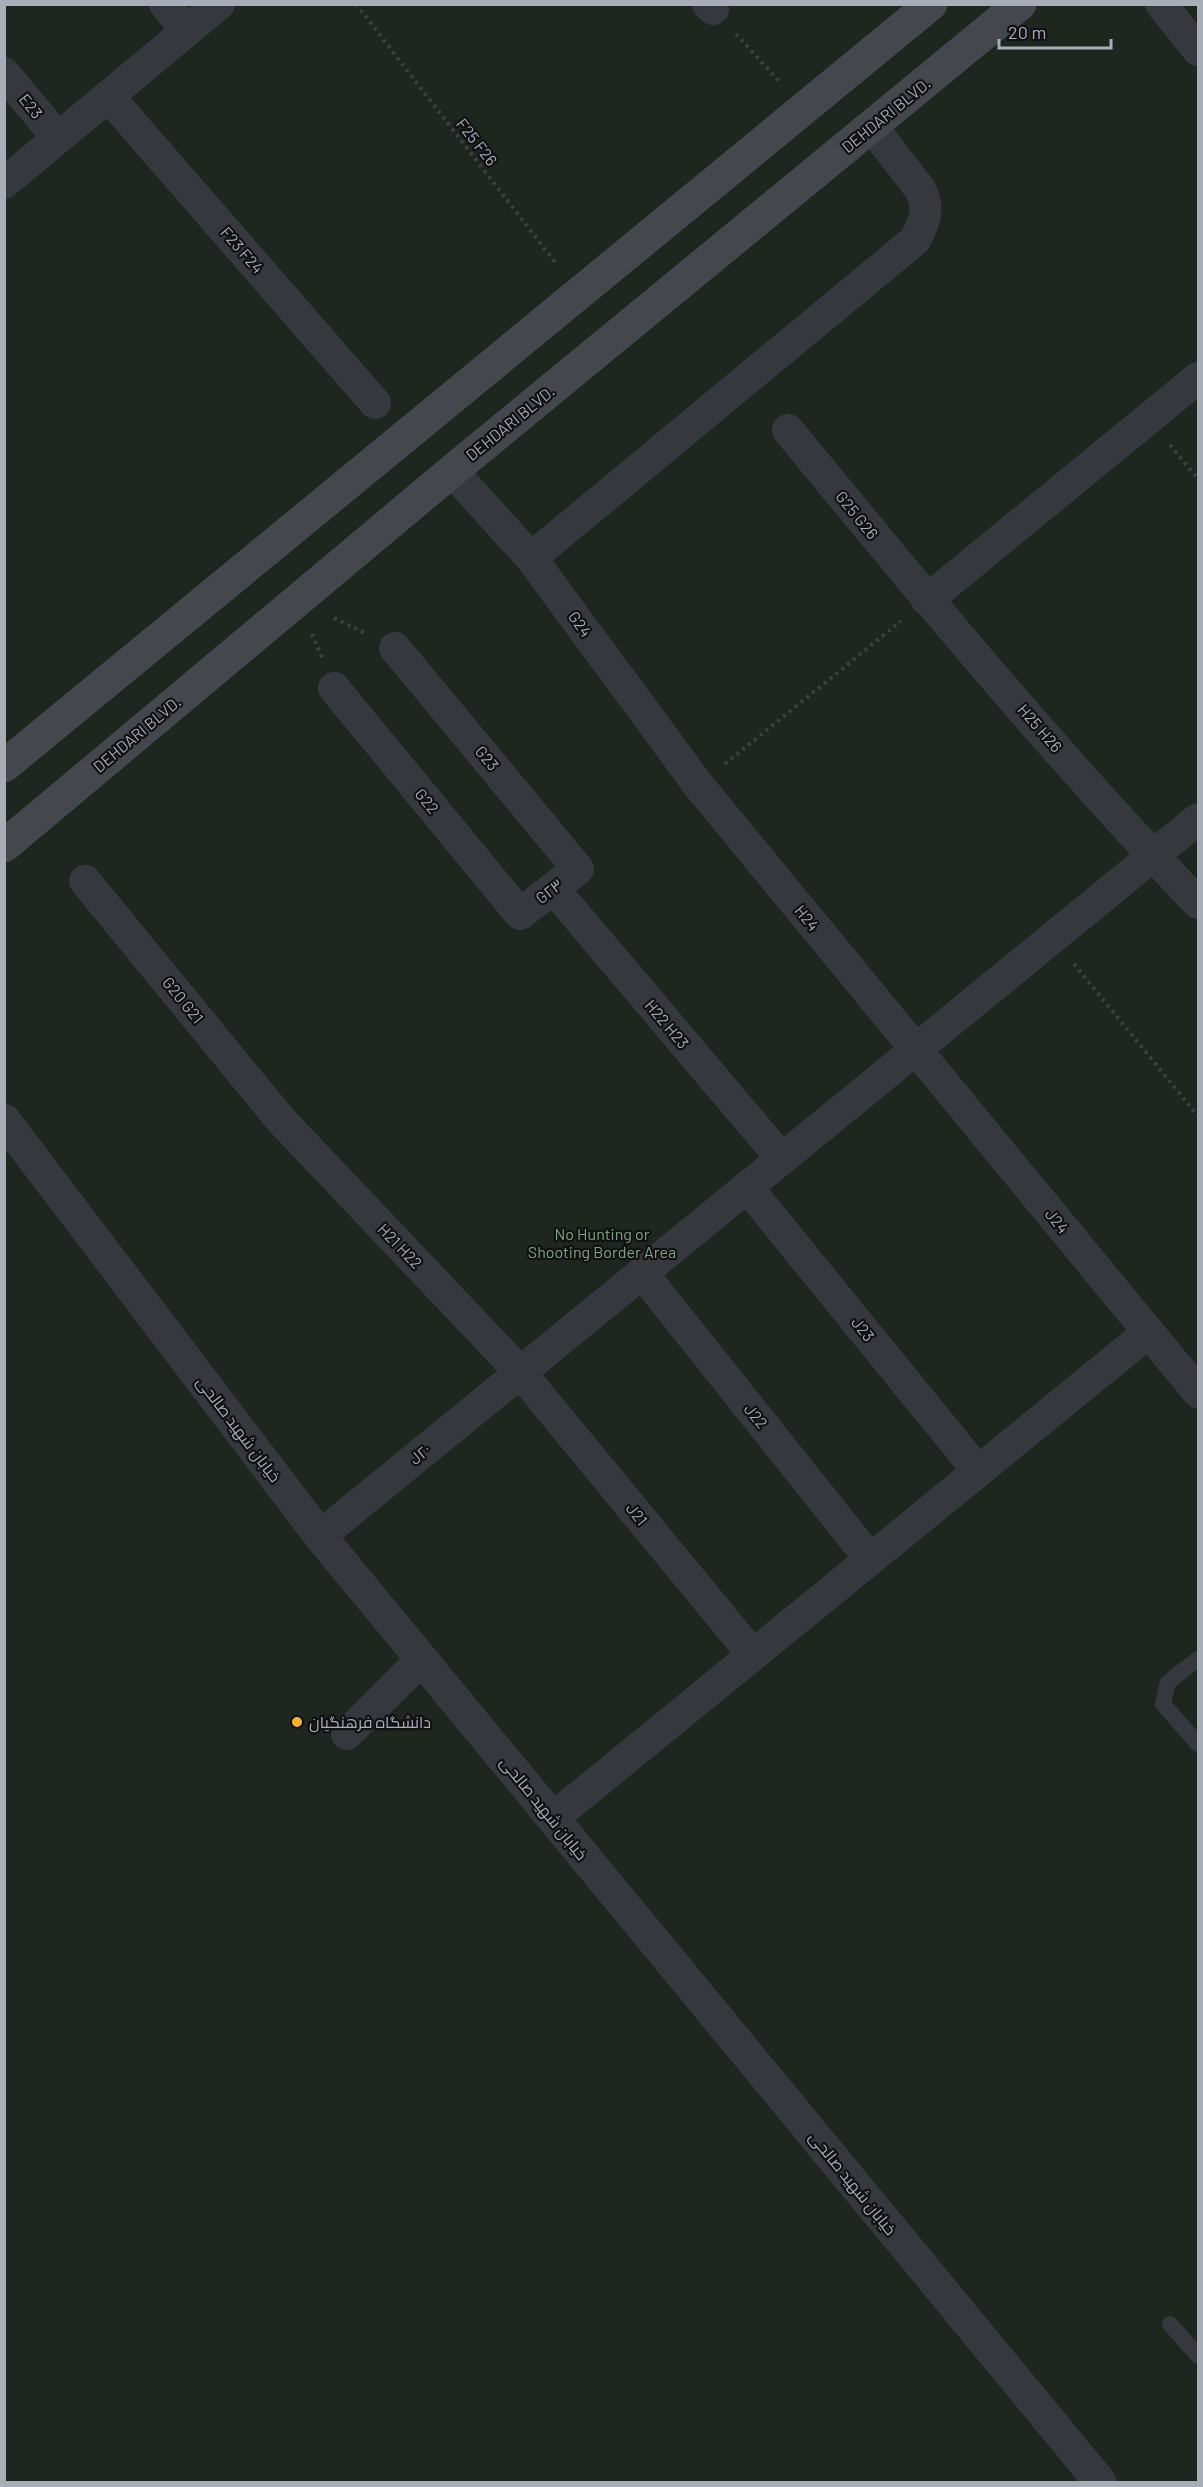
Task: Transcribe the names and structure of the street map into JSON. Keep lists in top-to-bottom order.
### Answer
{
  "streets": {
    "main road": ["DEHDARI BLVD."],
    "street": [
      "E23",
      "F23 F24",
      "G25 G26",
      "G24",
      "H25 H26",
      "G23",
      "G22",
      "G۲۳",
      "H24",
      "G20 G21",
      "H22 H23",
      "J24",
      "H21 H22",
      "J23",
      "J22",
      "خیابان شهید صالحی",
      "J۲۰",
      "J21"
    ],
    "path": ["F25 F26"]
  },
  "crossings": [
    ["DEHDARI BLVD.", "G24"],
    ["G25 G26", "H25 H26"],
    ["G24", "H24"],
    ["H25 H26", "J۲۰"],
    ["G23", "G۲۳"],
    ["G22", "G۲۳"],
    ["G۲۳", "H22 H23"],
    ["H24", "J24"],
    ["H24", "J۲۰"],
    ["G20 G21", "H21 H22"],
    ["H22 H23", "J۲۰"],
    ["J24", "J۲۰"],
    ["H21 H22", "J۲۰"],
    ["H21 H22", "J21"],
    ["J23", "J۲۰"],
    ["J22", "J۲۰"],
    ["خیابان شهید صالحی", "J۲۰"],
    ["J۲۰", "J21"]
  ],
  "parks": ["No Hunting or Shooting Border Area"],
  "places": ["دانشگاه فرهنگیان"],
  "scale_bar": "20 m"
}
